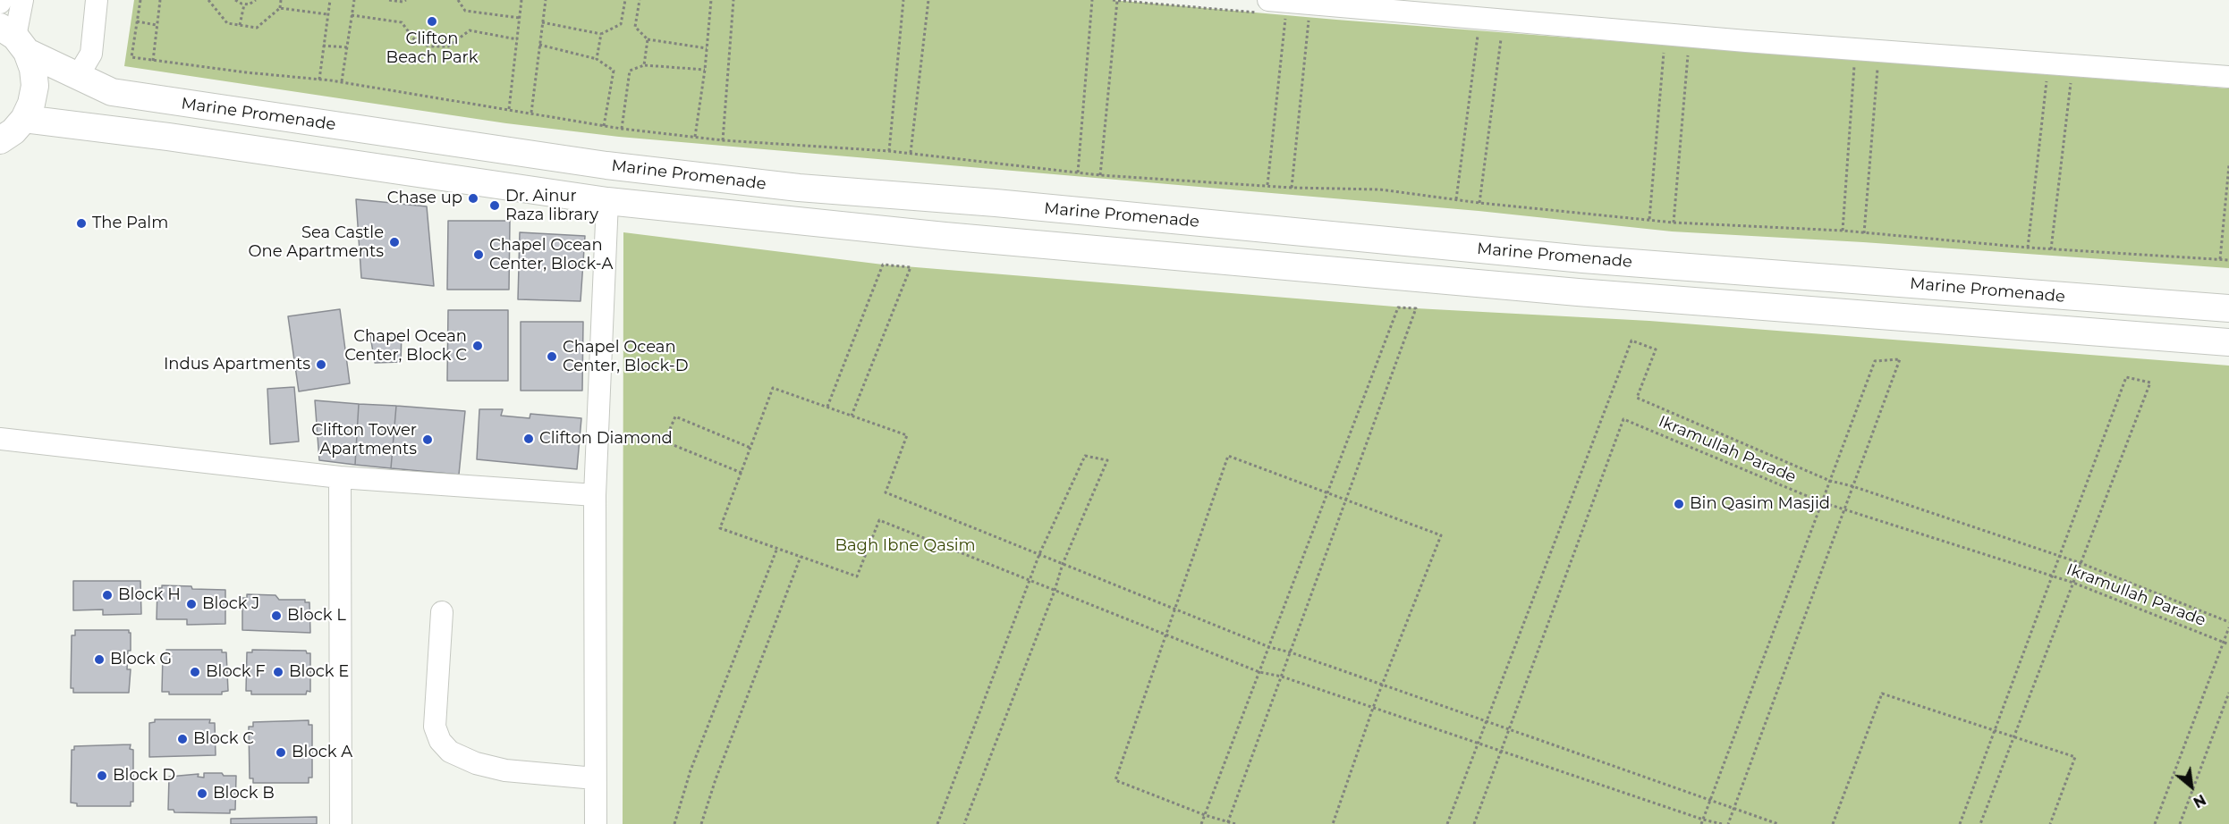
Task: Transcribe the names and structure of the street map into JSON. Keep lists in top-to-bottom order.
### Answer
{
  "streets": {
    "main road": ["Marine Promenade"],
    "path": ["Ikramullah Parade"]
  },
  "parks": ["Bagh Ibne Qasim"],
  "places": [
    "Clifton Beach Park",
    "Chase up",
    "Dr. Ainur Raza library",
    "The Palm",
    "Sea Castle One Apartments",
    "Chapel Ocean Center, Block-A",
    "Chapel Ocean Center, Block C",
    "Chapel Ocean Center, Block-D",
    "Indus Apartments",
    "Clifton Diamond",
    "Clifton Tower Apartments",
    "Bin Qasim Masjid",
    "Block H",
    "Block J",
    "Block L",
    "Block G",
    "Block F",
    "Block E",
    "Block C",
    "Block A",
    "Block D",
    "Block B"
  ],
  "north": "bottom right"
}
